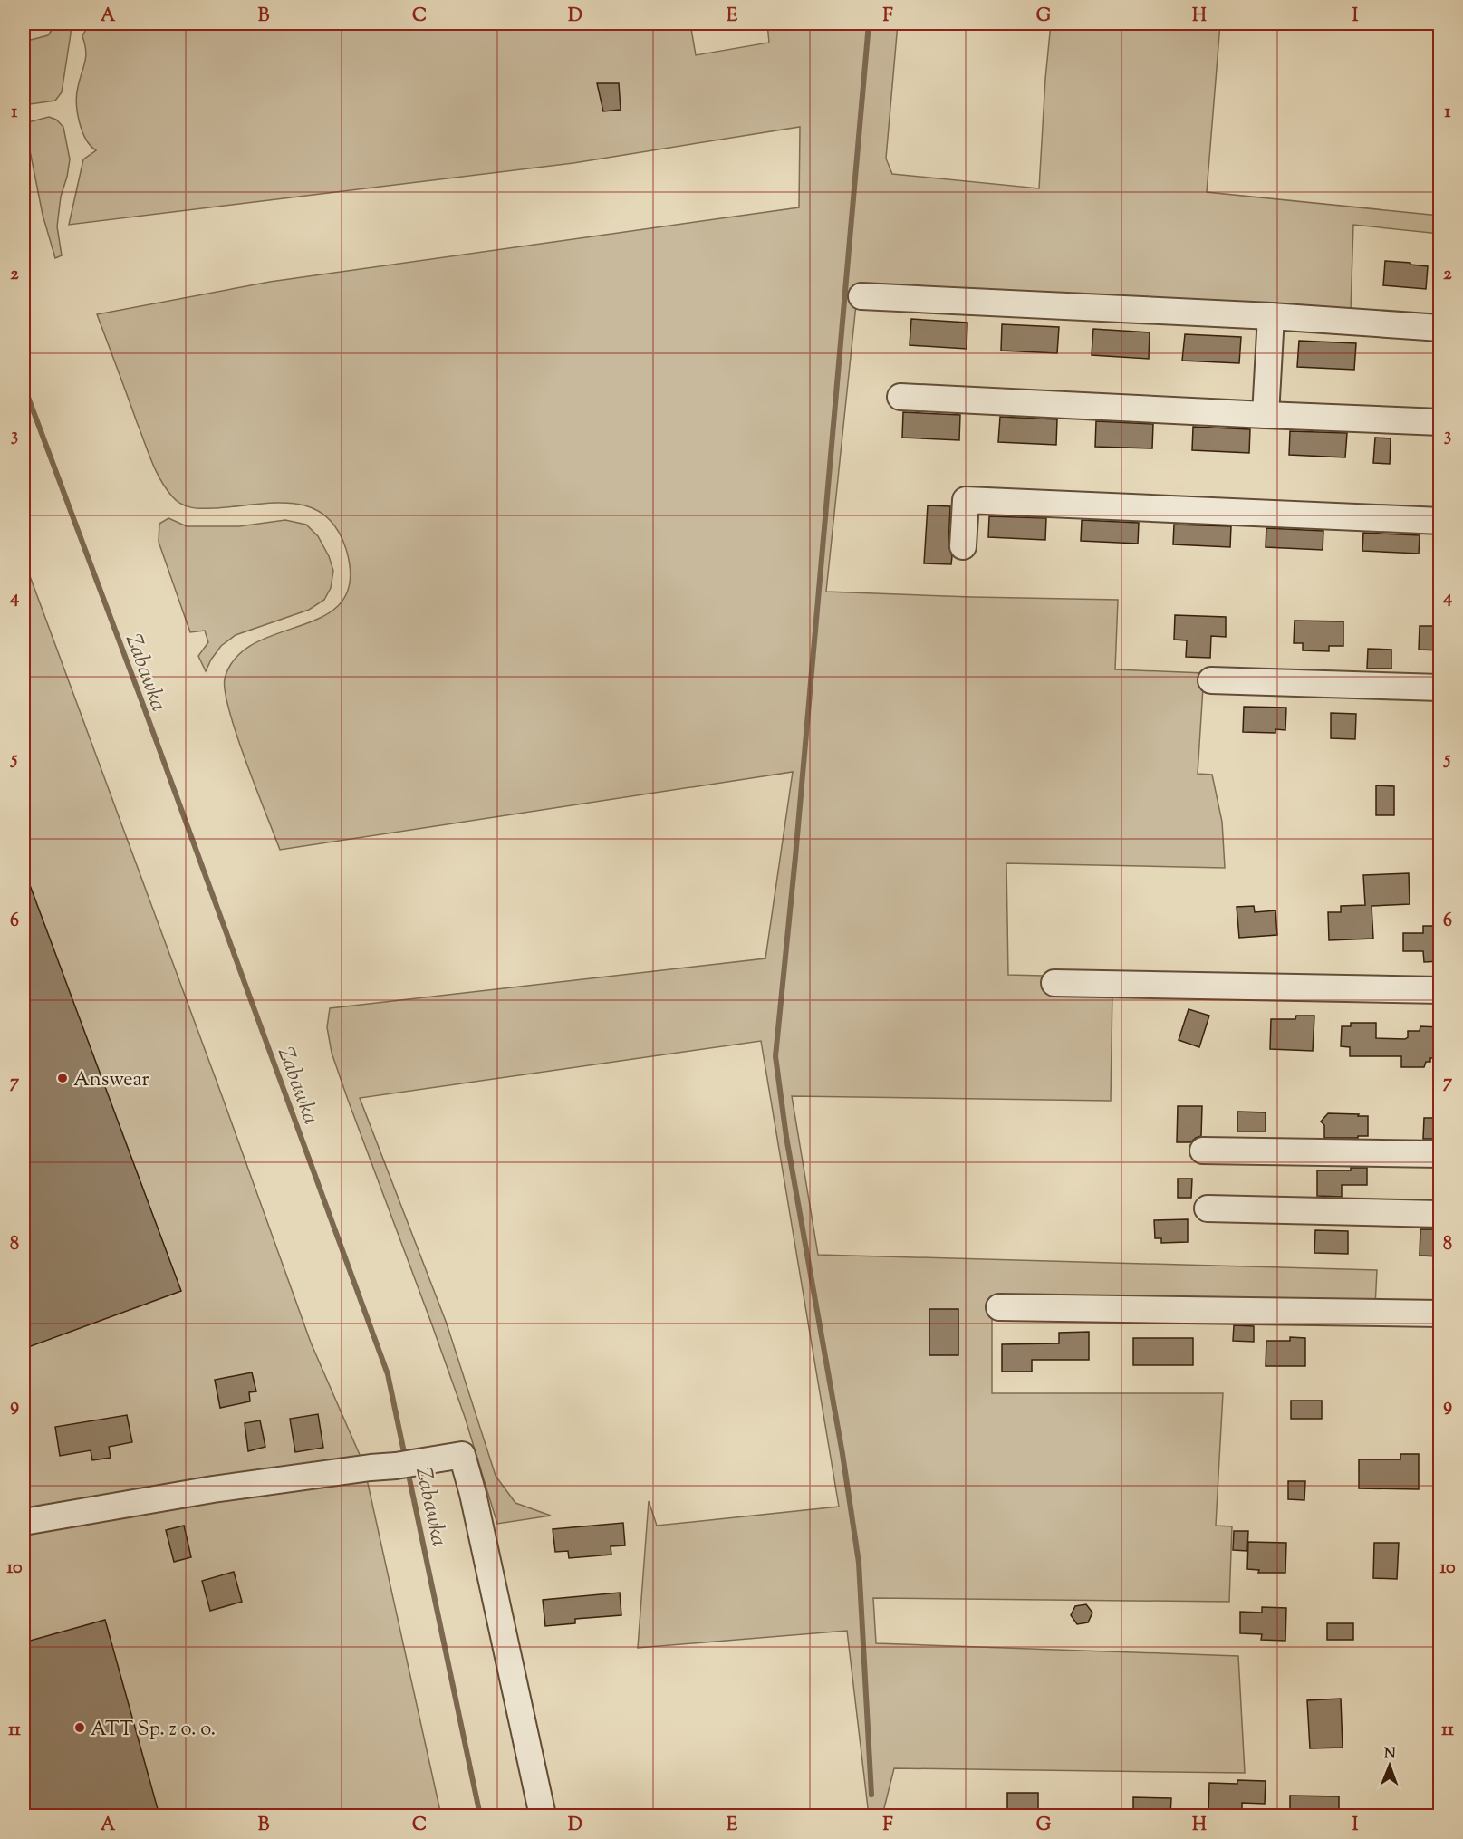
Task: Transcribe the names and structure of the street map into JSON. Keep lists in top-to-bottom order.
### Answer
{
  "water": ["Zabawka"],
  "places": ["Answear", "ATT Sp. z o. o."],
  "north": "top",
  "grid": {
    "columns": [
      "A",
      "B",
      "C",
      "D",
      "E",
      "F",
      "G",
      "H",
      "I"
    ],
    "rows": [
      "1",
      "2",
      "3",
      "4",
      "5",
      "6",
      "7",
      "8",
      "9",
      "10",
      "11"
    ]
  }
}
